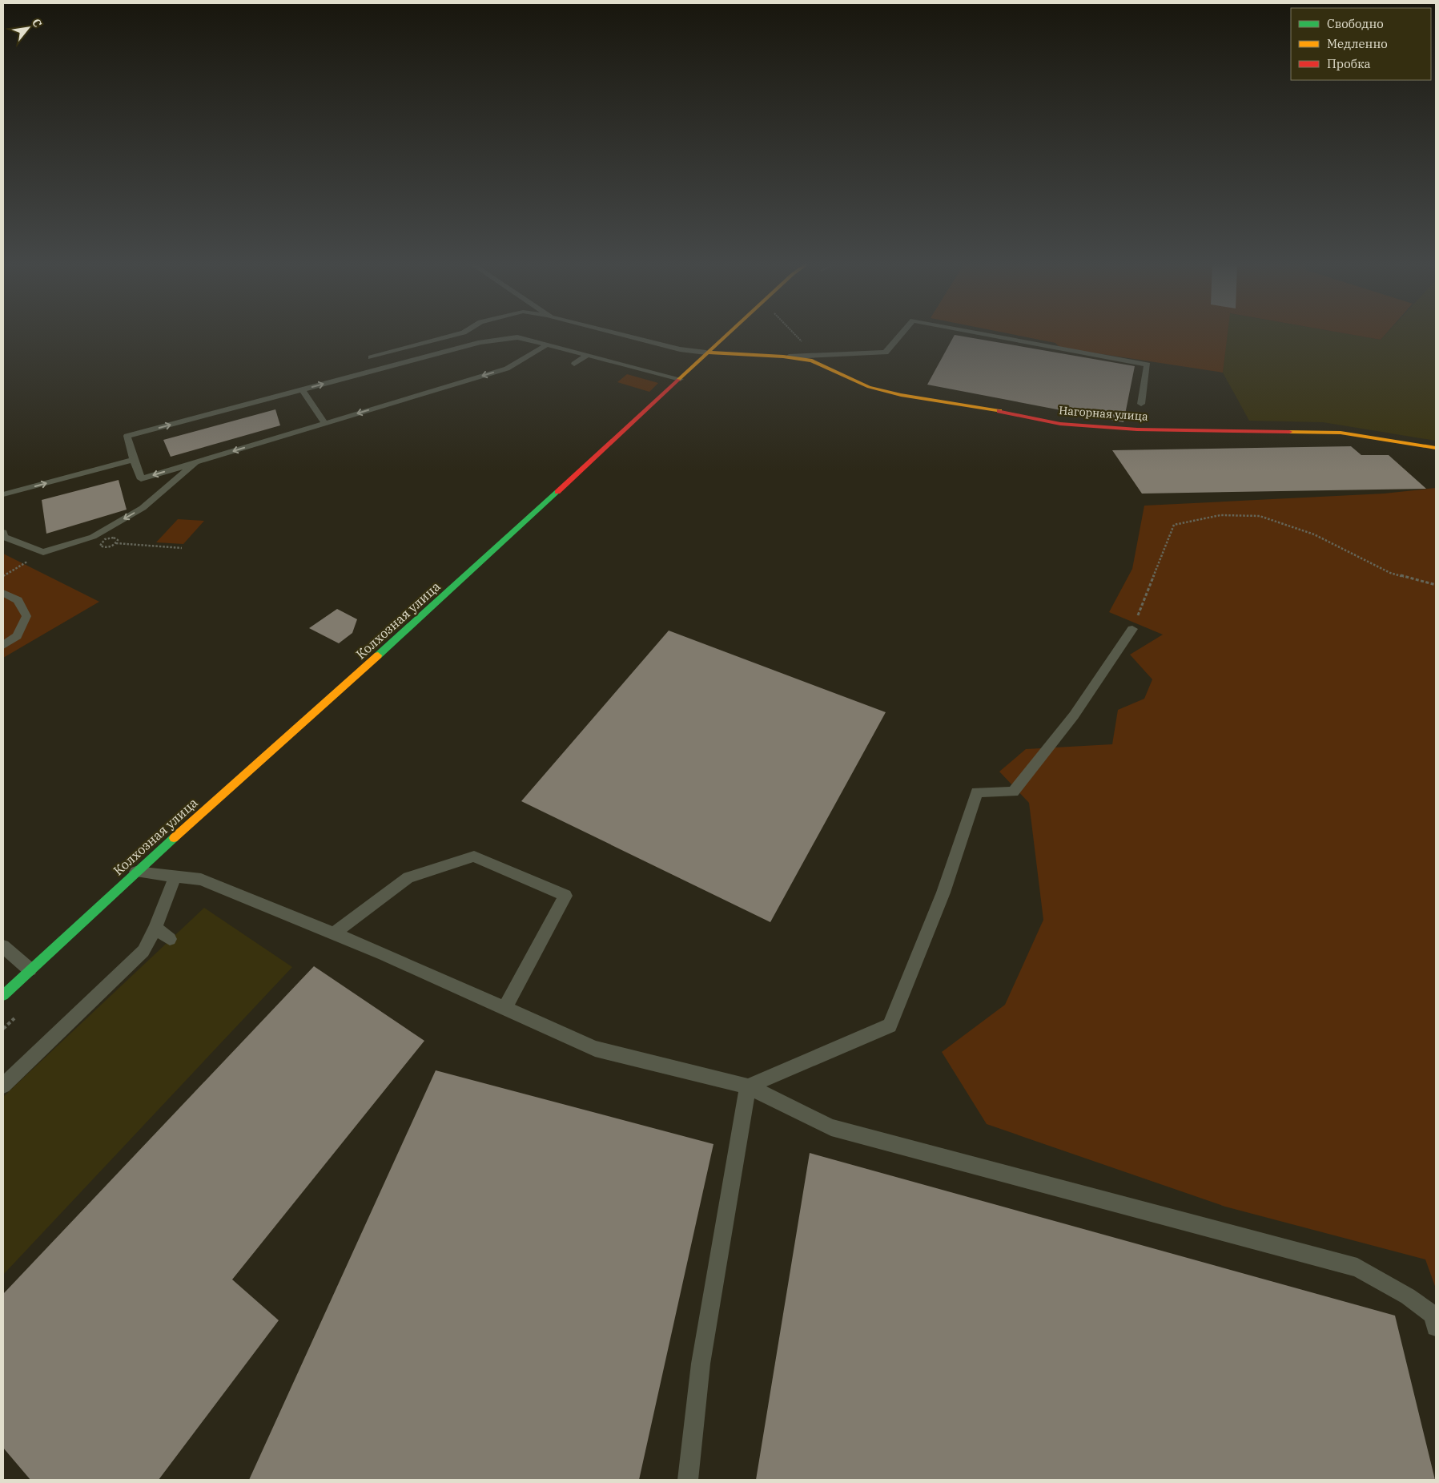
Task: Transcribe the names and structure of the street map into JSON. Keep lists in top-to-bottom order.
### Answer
{
  "streets": {
    "street": ["Нагорная улица", "Колхозная улица"]
  },
  "crossings": [
    ["Нагорная улица", "Колхозная улица"]
  ],
  "legend": ["Свободно", "Медленно", "Пробка"],
  "north": "top right"
}
